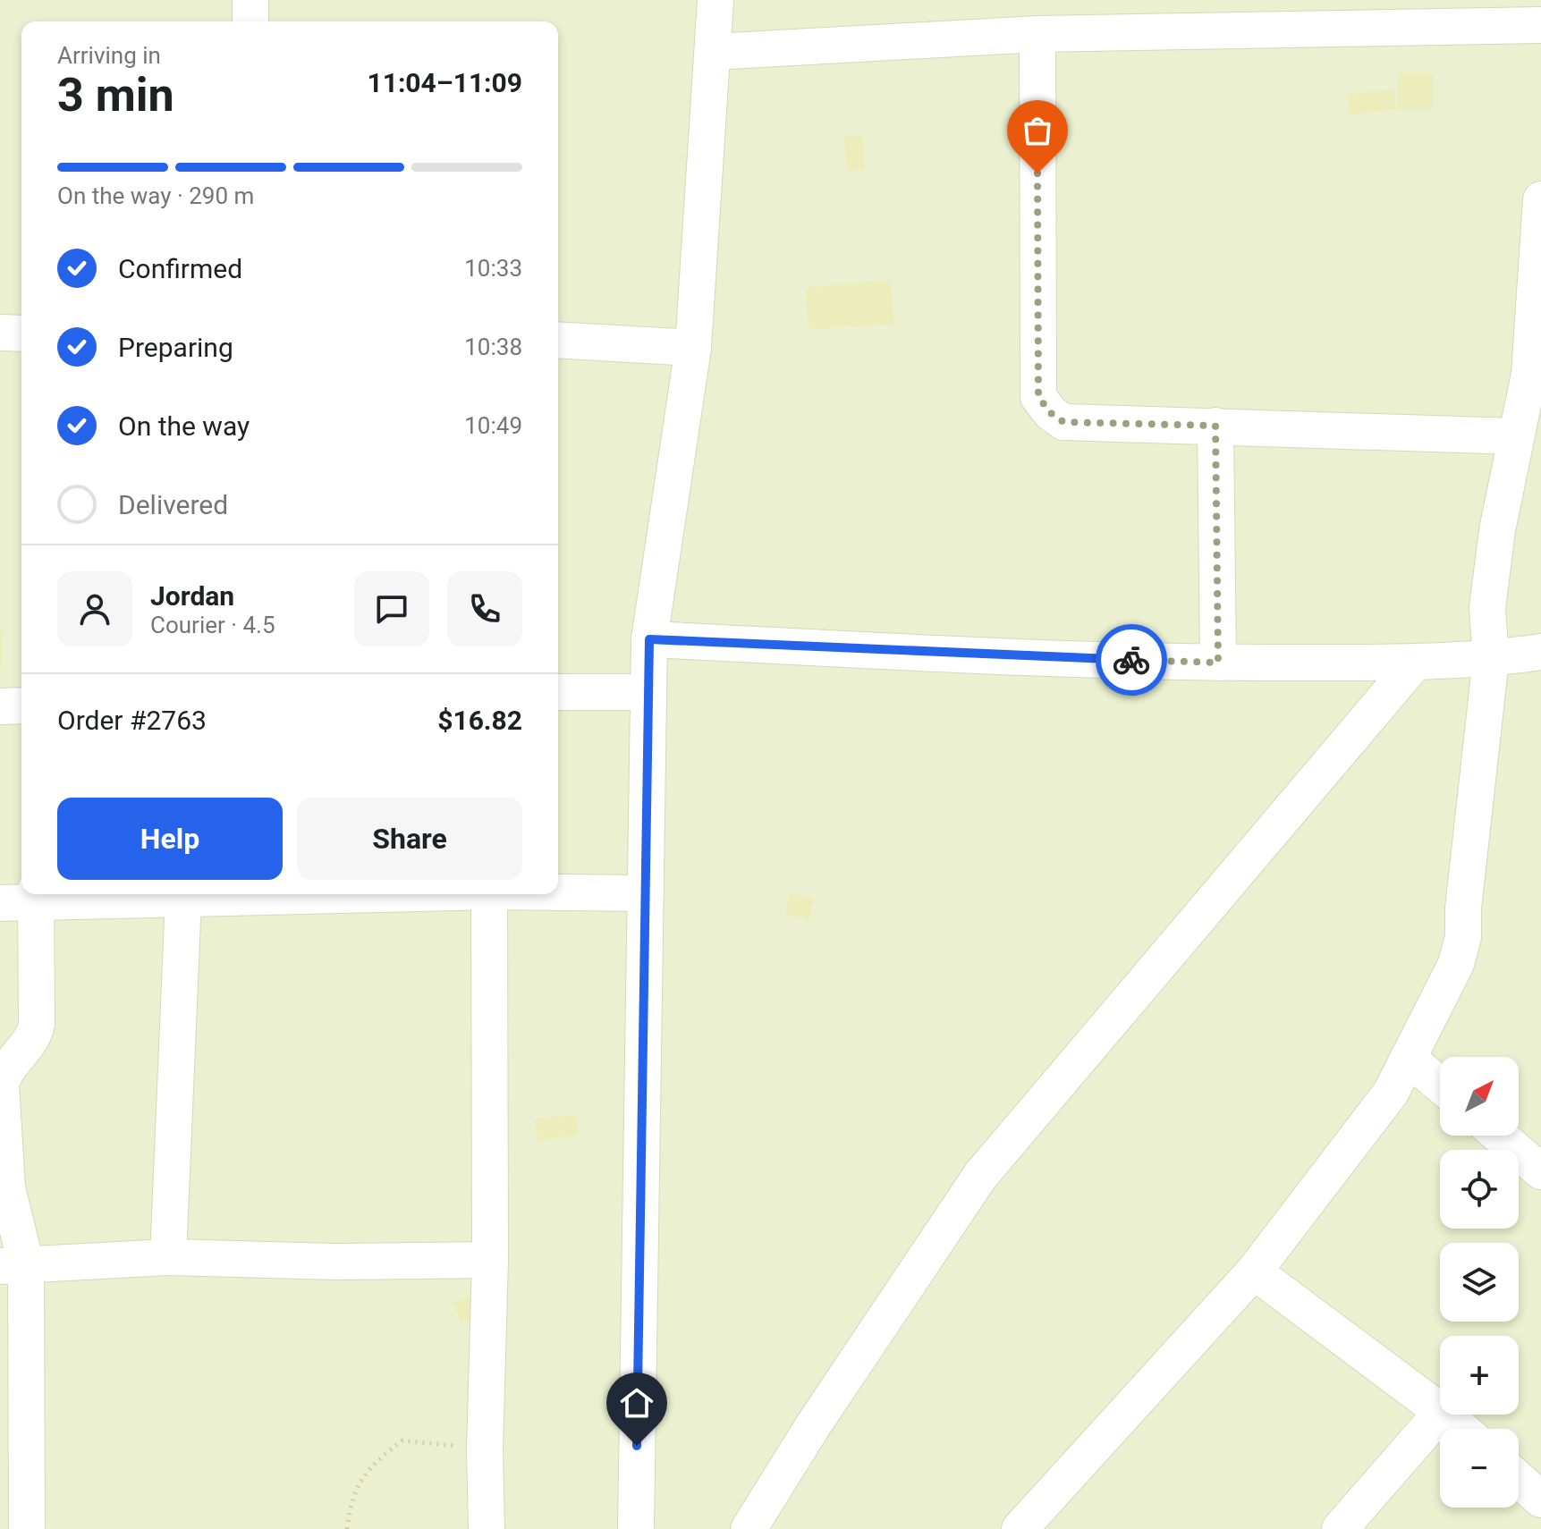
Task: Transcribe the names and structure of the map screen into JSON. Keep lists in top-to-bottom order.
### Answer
{
  "north": "top right",
  "page": {
    "heading": ["3 min", "Arriving in", "11:04–11:09"],
    "panel": [
      "Jordan",
      "Courier · 4.5",
      "Order #2763",
      "$16.82"
    ],
    "bar": "On the way · 290 m",
    "list": [
      ["Confirmed", "10:33"],
      ["Preparing", "10:38"],
      ["On the way", "10:49"],
      "Delivered"
    ],
    "buttons": ["Help", "Share"],
    "map_buttons": ["+", "−"]
  }
}
